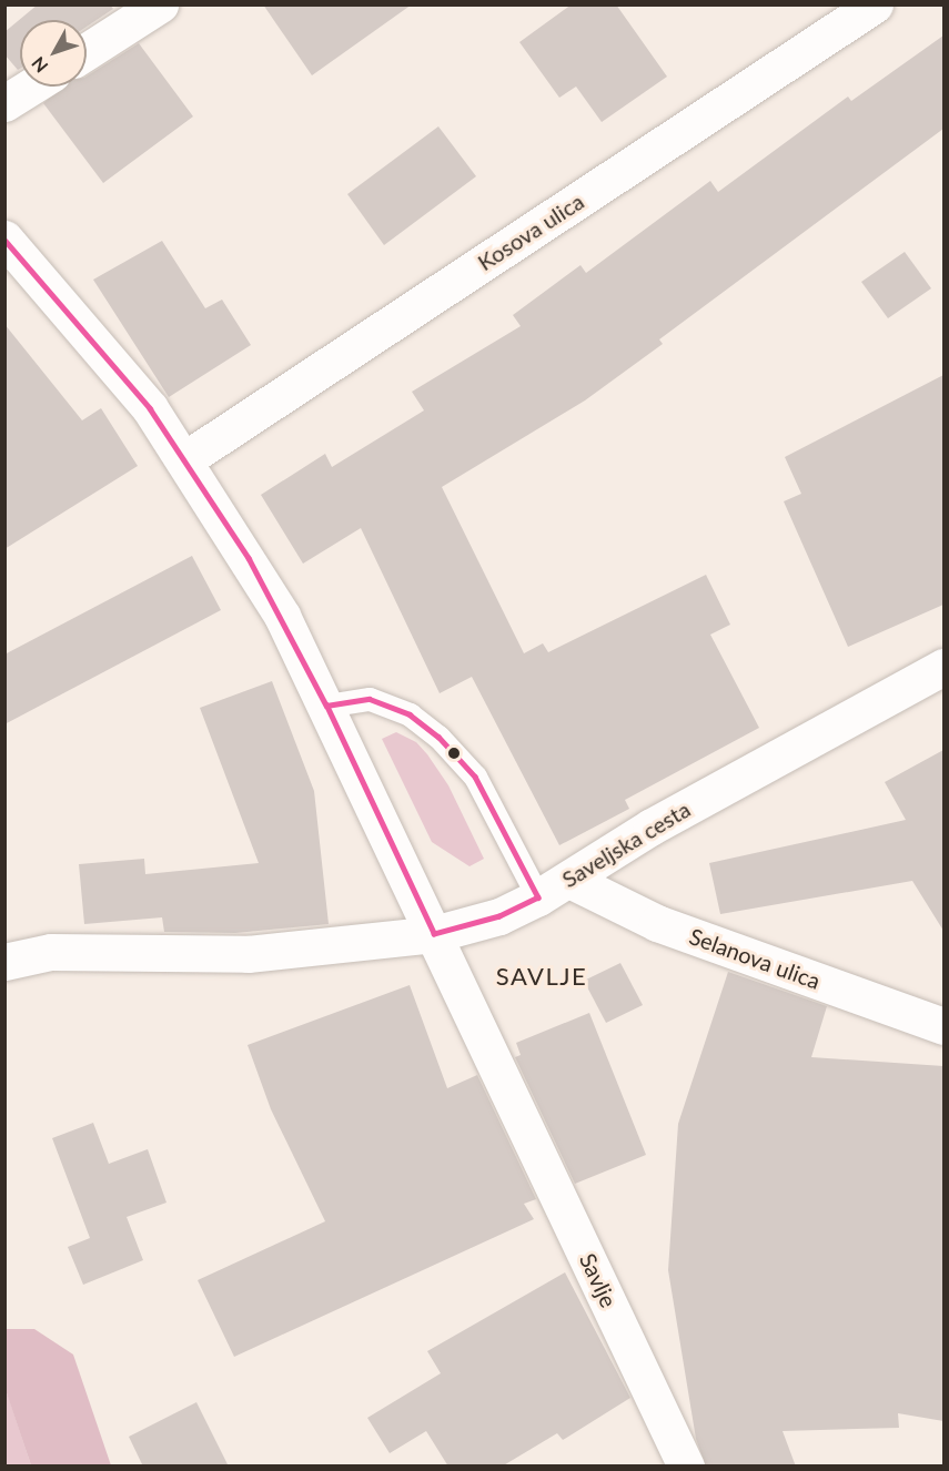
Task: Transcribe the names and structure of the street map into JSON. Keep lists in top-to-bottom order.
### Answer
{
  "streets": {
    "street": [
      "Kosova ulica",
      "Saveljska cesta",
      "Selanova ulica",
      "Savlje"
    ]
  },
  "crossings": [
    ["Kosova ulica", "Savlje"],
    ["Saveljska cesta", "Selanova ulica"],
    ["Saveljska cesta", "Savlje"]
  ],
  "districts": ["SAVLJE"],
  "north": "bottom left"
}
